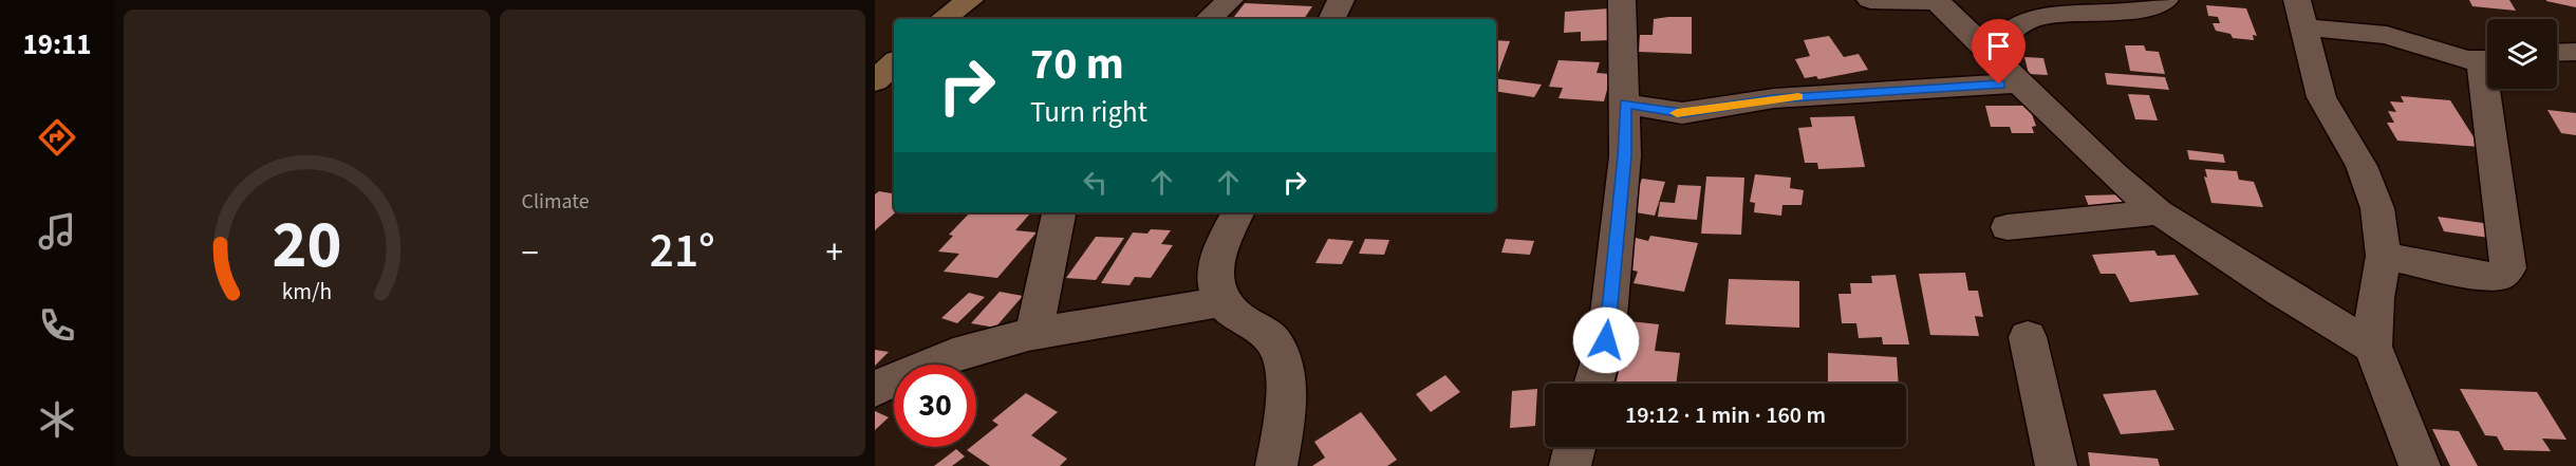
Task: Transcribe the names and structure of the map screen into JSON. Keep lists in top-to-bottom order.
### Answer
{
  "page": {
    "tabs": "19:11",
    "tile": "Climate",
    "turn": ["70 m", "Turn right"],
    "heat": ["−", "21°", "+"],
    "limit": "30",
    "trip": "19:12 · 1 min · 160 m",
    "gauge": ["20", "km/h"]
  }
}
